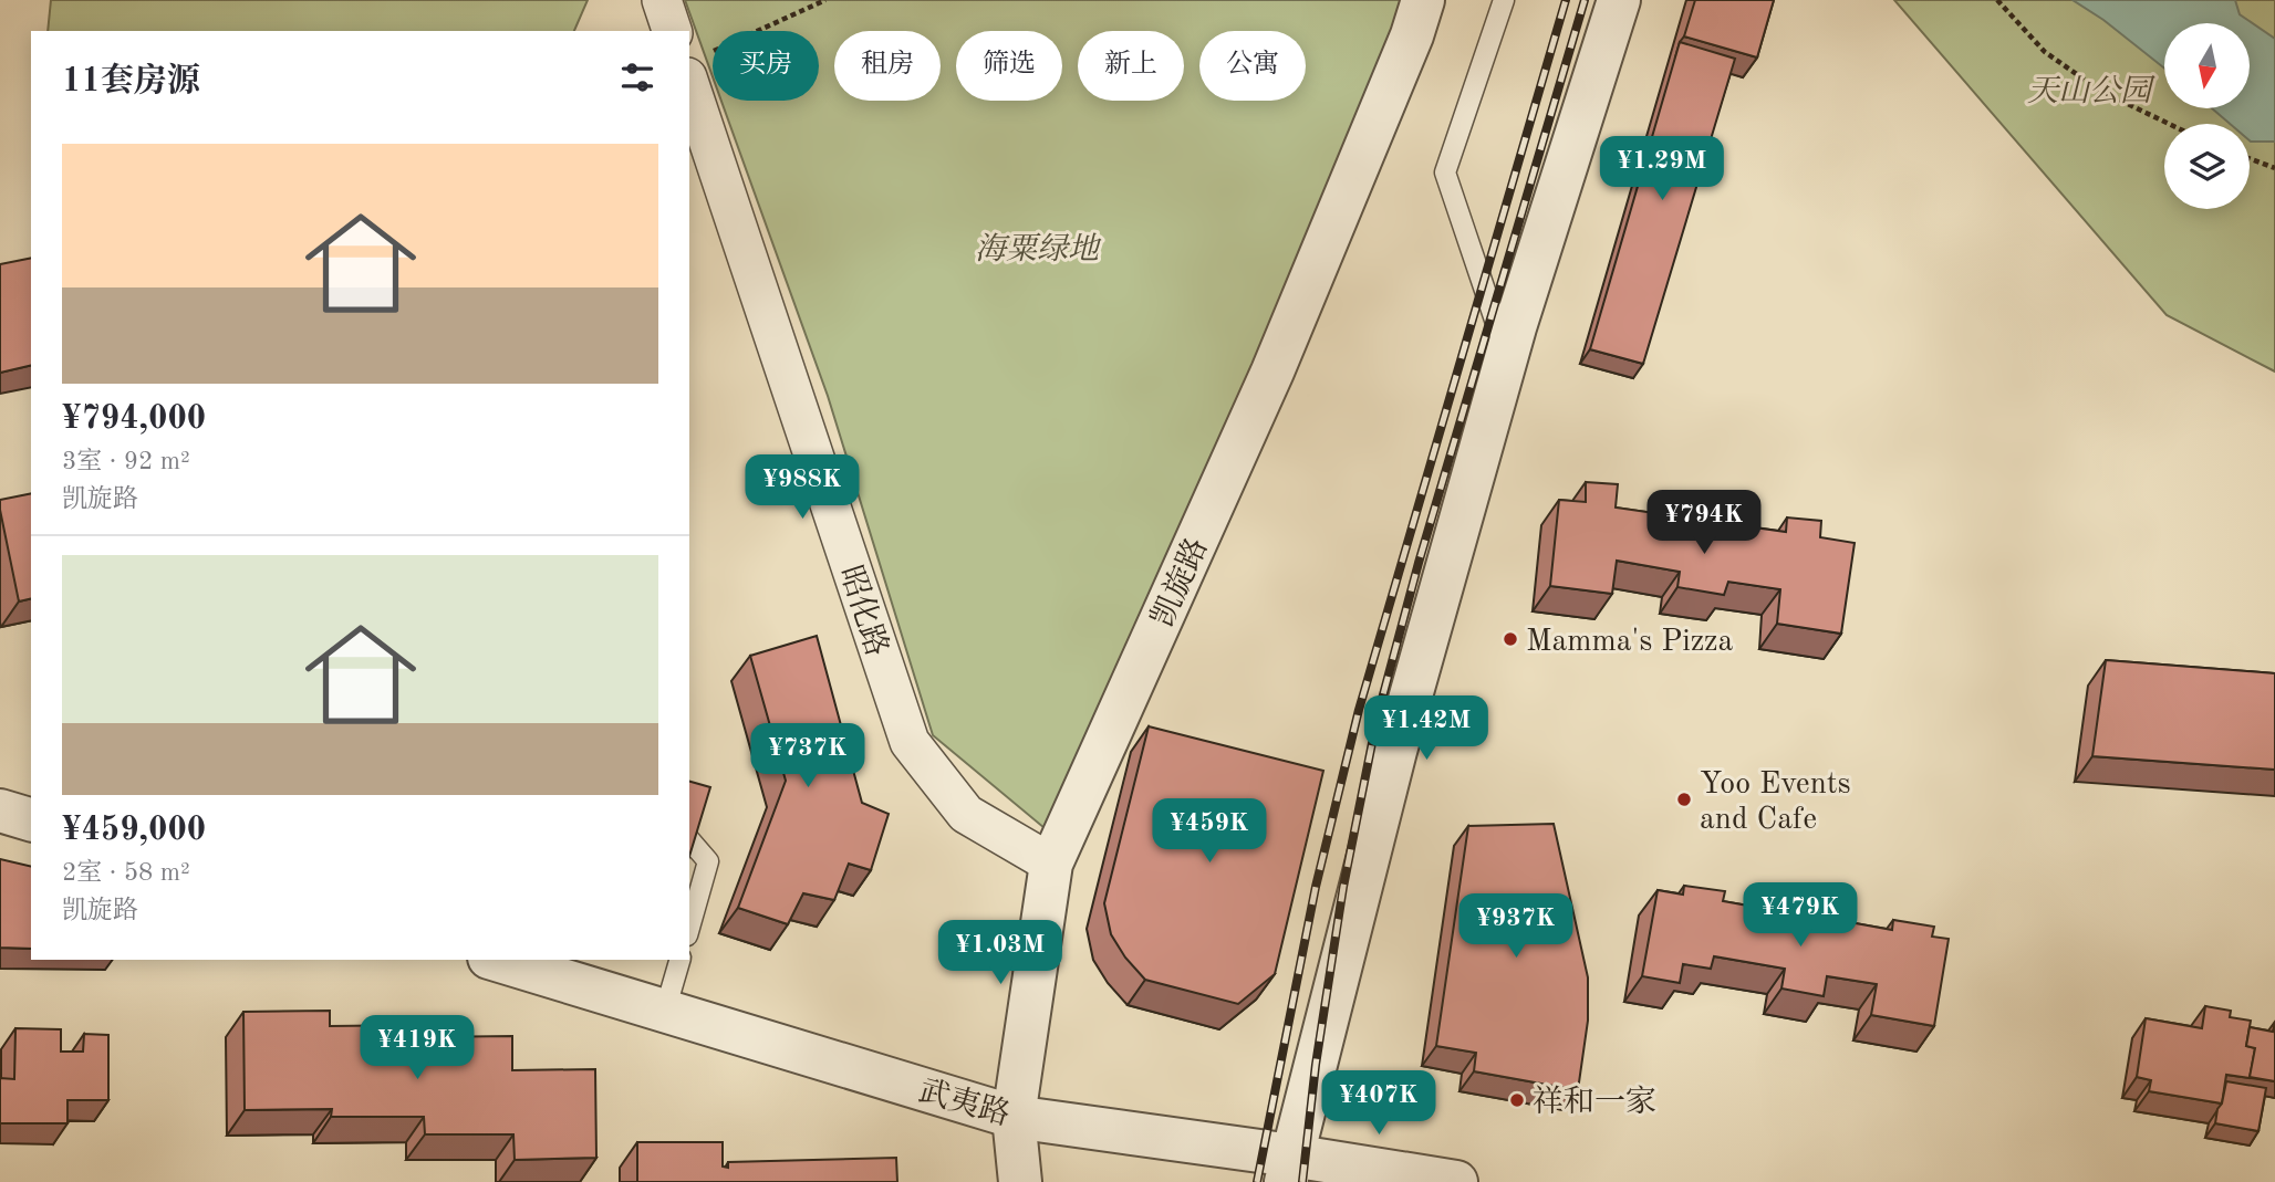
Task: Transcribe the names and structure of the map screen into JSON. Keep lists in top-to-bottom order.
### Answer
{
  "streets": {
    "street": ["凯旋路", "昭化路", "武夷路"]
  },
  "crossings": [
    ["凯旋路", "昭化路"],
    ["凯旋路", "武夷路"]
  ],
  "parks": ["天山公园", "海粟绿地"],
  "places": ["Mamma's Pizza", "Yoo Events and Cafe", "祥和一家"],
  "north": "bottom",
  "page": {
    "chip": [
      "买房",
      "租房",
      "筛选",
      "新上",
      "公寓"
    ],
    "heading": "11套房源",
    "list": [
      {
        "name": "¥794,000",
        "note": "3室 · 92 m² · 凯旋路"
      },
      {
        "name": "¥459,000",
        "note": "2室 · 58 m² · 凯旋路"
      }
    ],
    "price": [
      "¥1.29M",
      "¥988K",
      "¥794K",
      "¥1.42M",
      "¥737K",
      "¥459K",
      "¥479K",
      "¥937K",
      "¥1.03M",
      "¥419K",
      "¥407K"
    ]
  }
}
